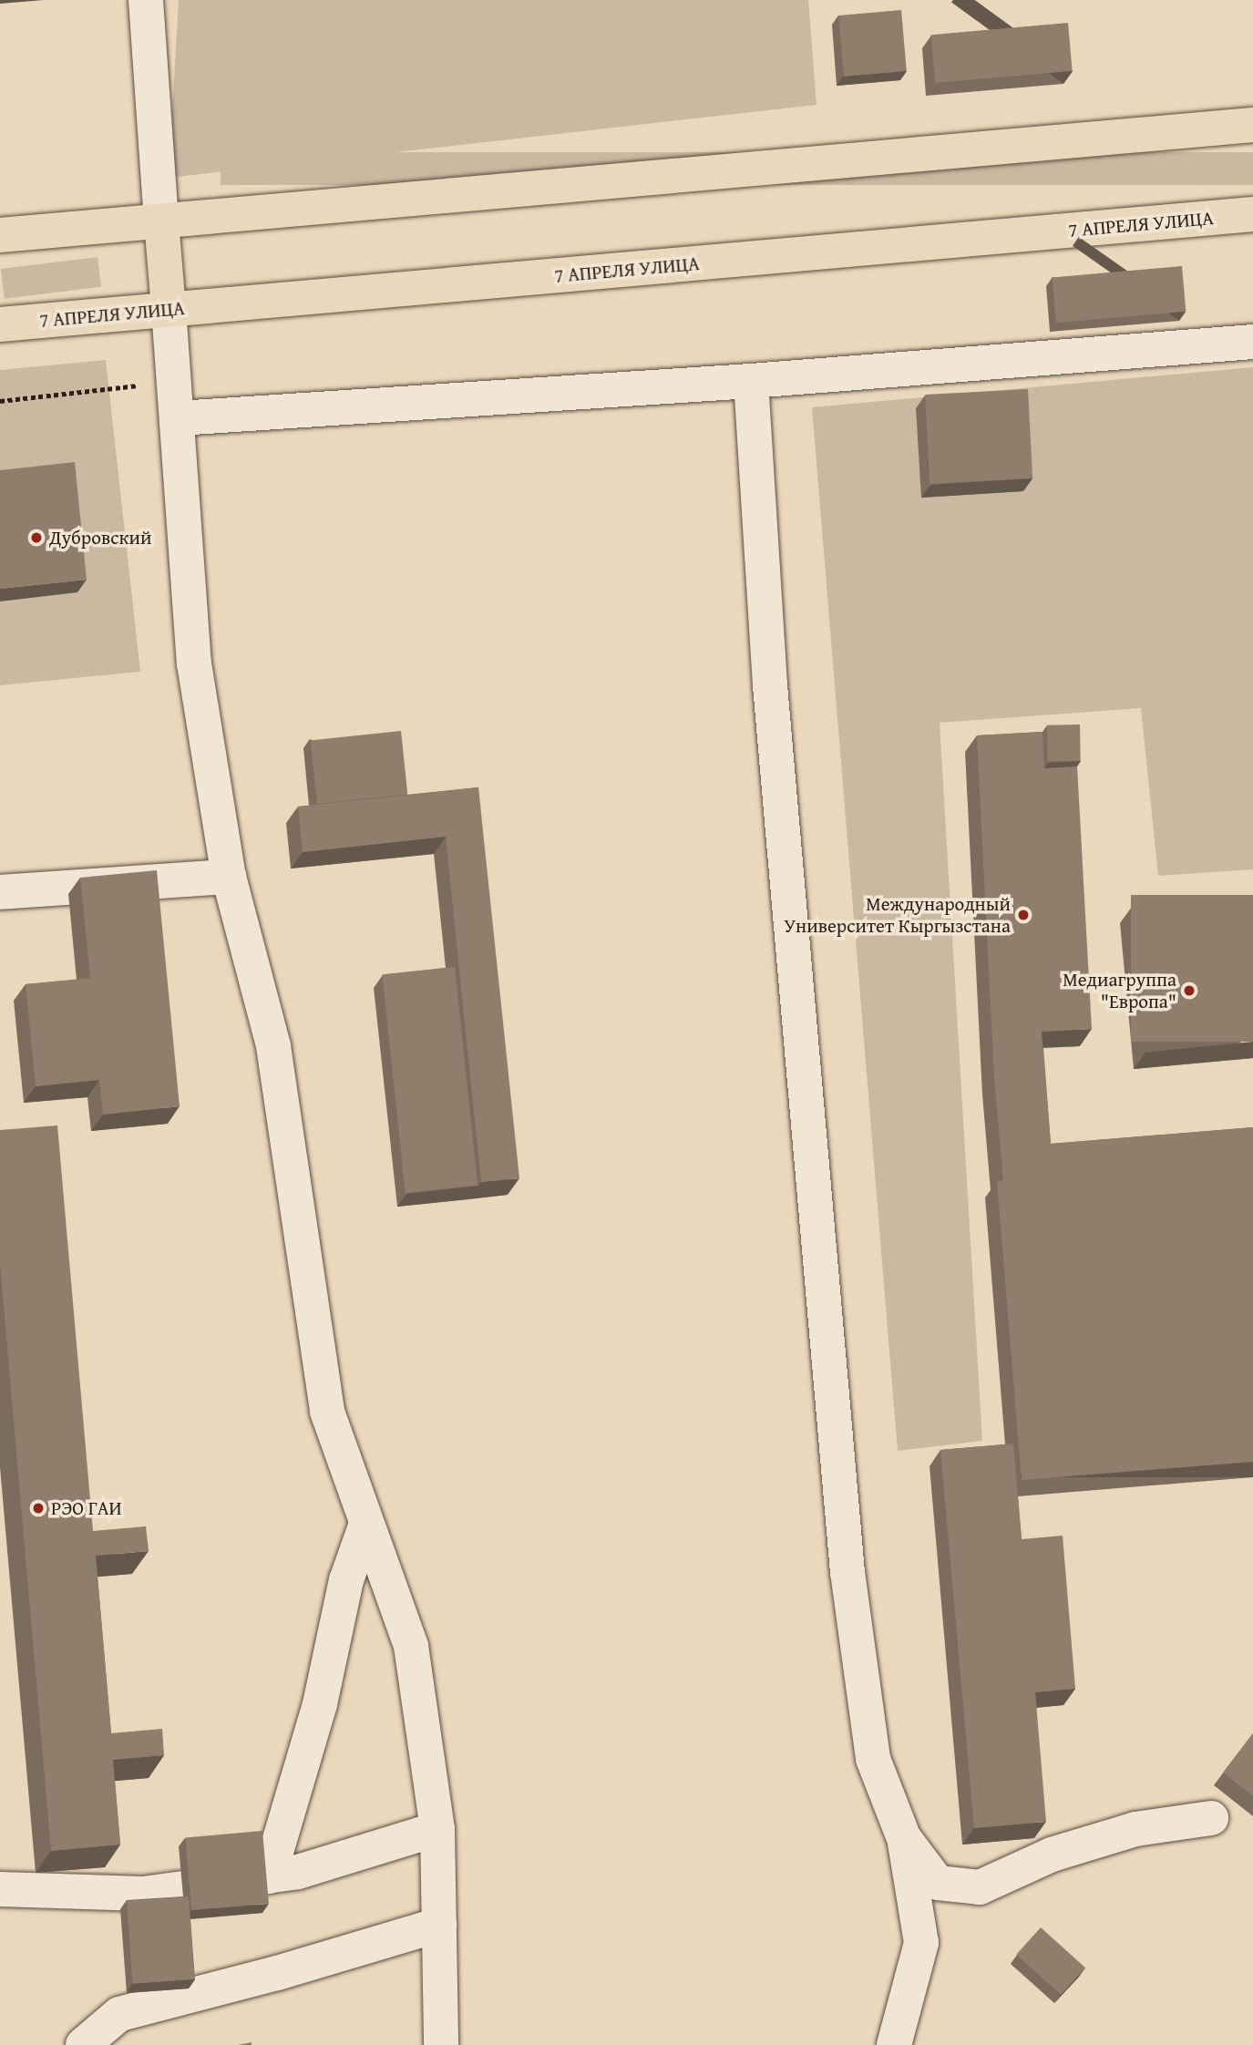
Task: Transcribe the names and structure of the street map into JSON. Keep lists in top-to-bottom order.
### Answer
{
  "streets": {
    "main road": ["7 АПРЕЛЯ УЛИЦА"]
  },
  "places": [
    "Дубровский",
    "Международный Университет Кыргызстана",
    "Медиагруппа \"Европа\"",
    "РЭО ГАИ"
  ]
}
